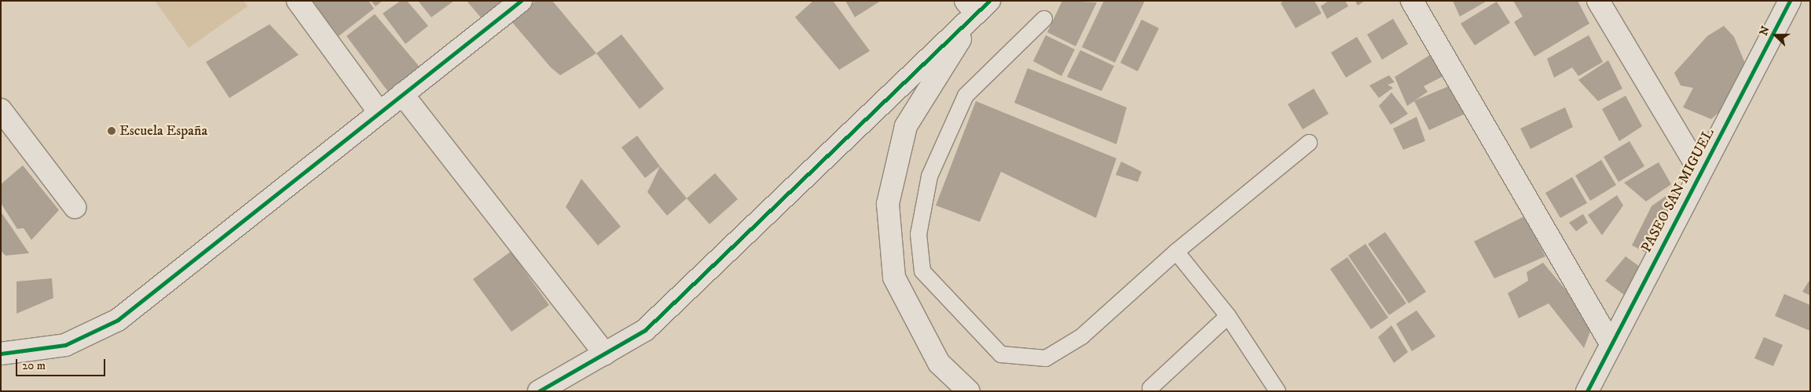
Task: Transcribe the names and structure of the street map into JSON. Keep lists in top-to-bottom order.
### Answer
{
  "streets": {
    "street": ["PASEO SAN MIGUEL"]
  },
  "places": ["Escuela España"],
  "scale_bar": "20 m",
  "north": "left"
}
